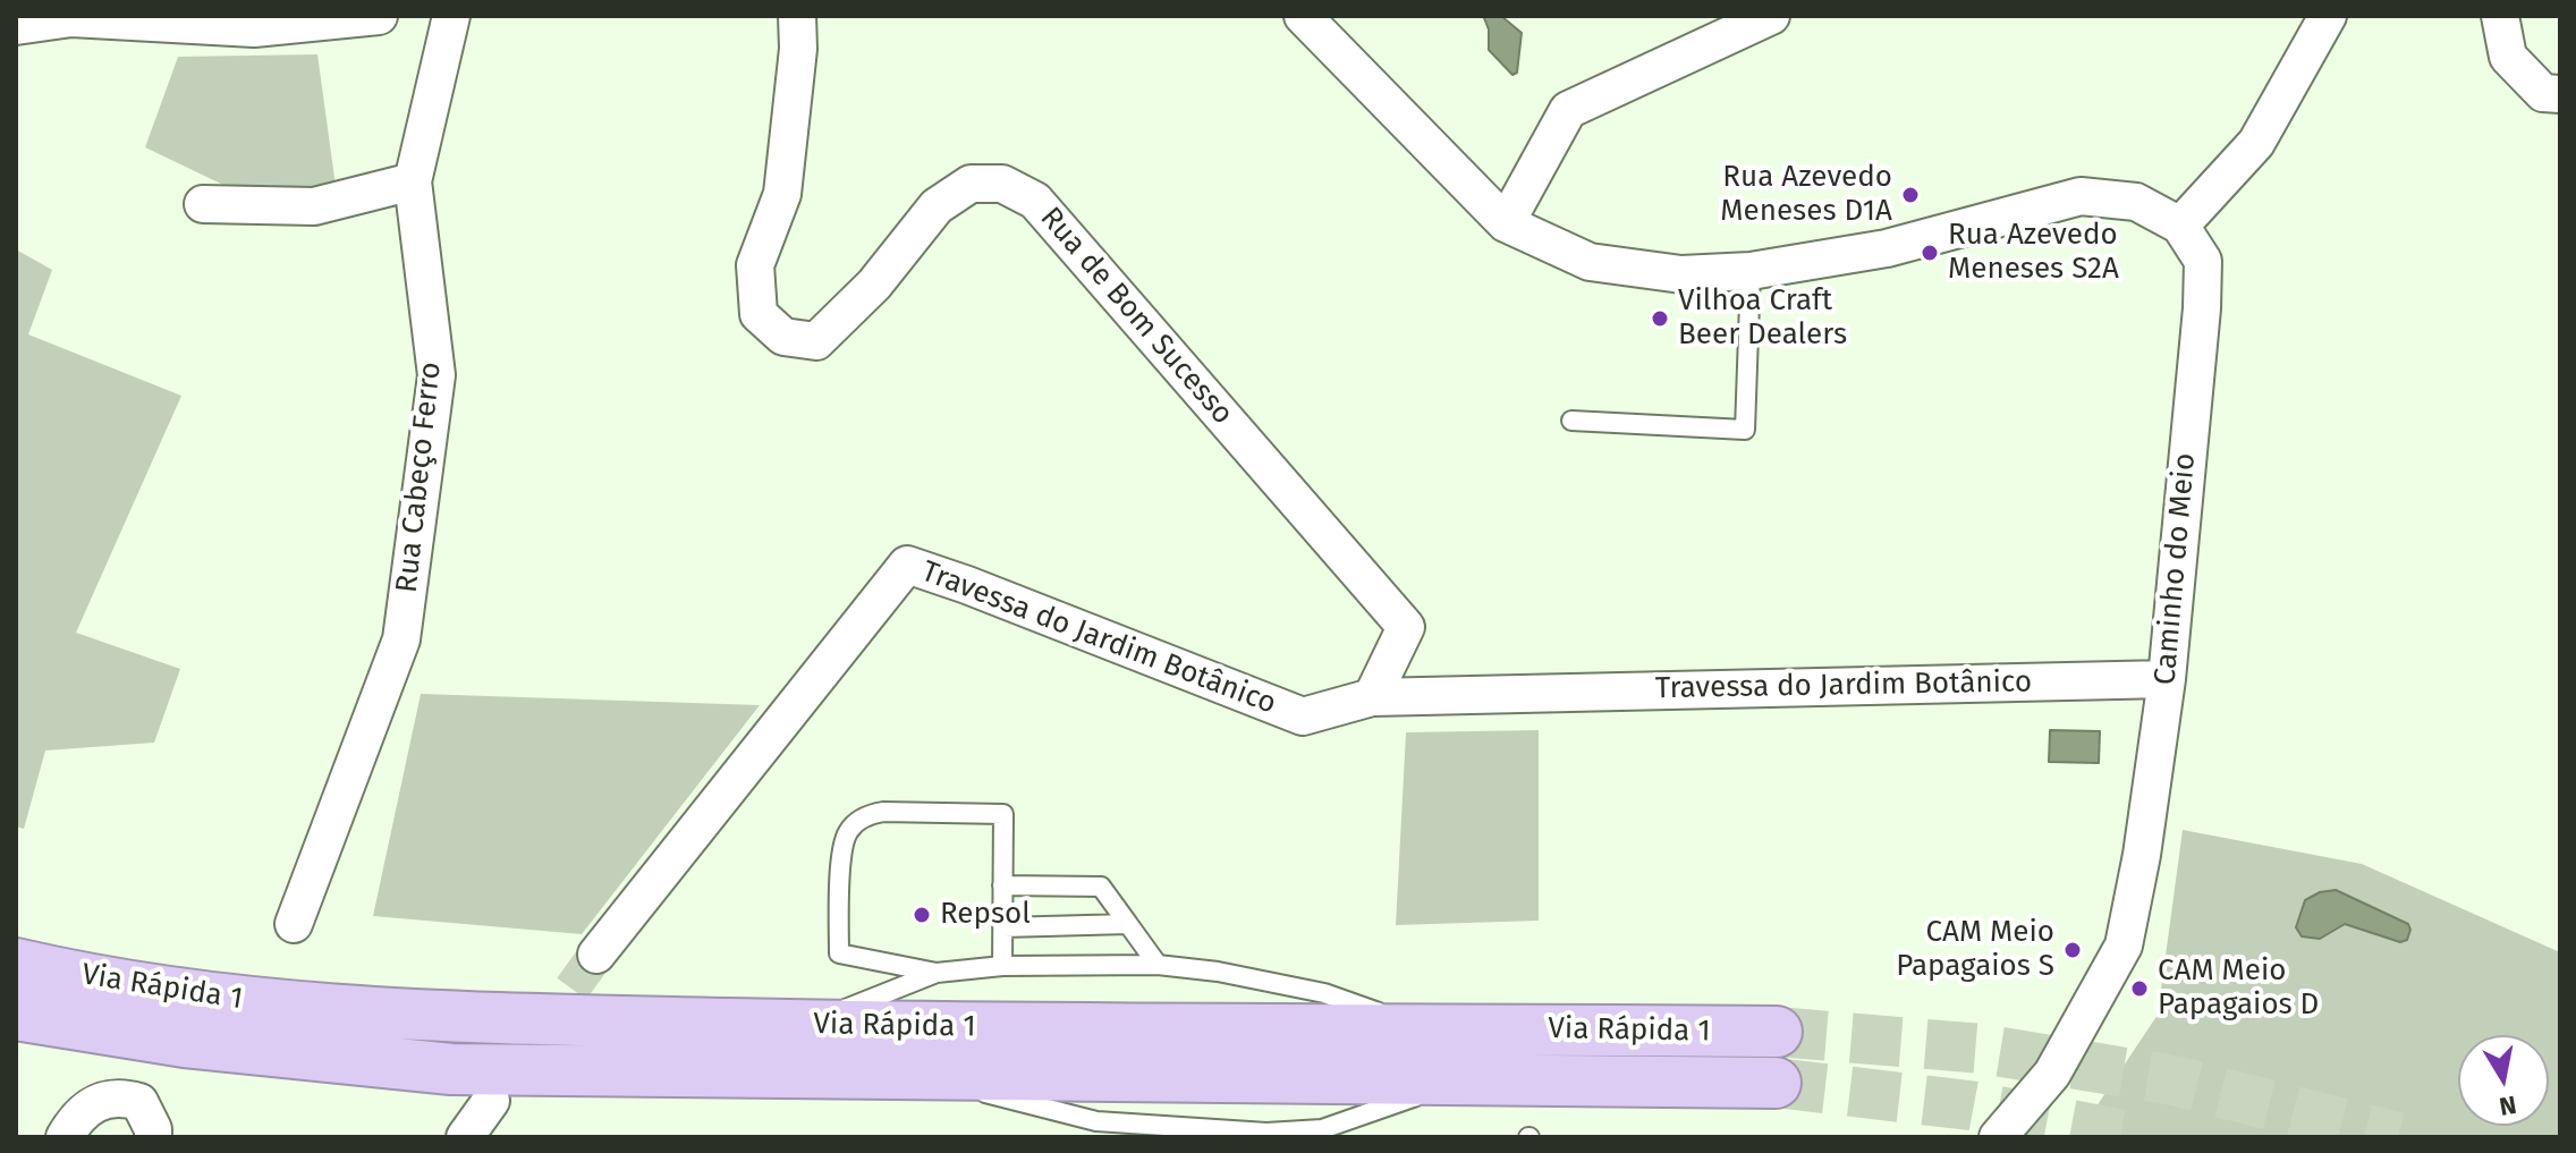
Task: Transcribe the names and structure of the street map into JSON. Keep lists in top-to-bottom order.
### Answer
{
  "streets": {
    "highway": ["Via Rápida 1"],
    "street": [
      "Rua de Bom Sucesso",
      "Rua Cabeço Ferro",
      "Caminho do Meio",
      "Travessa do Jardim Botânico"
    ]
  },
  "crossings": [
    ["Rua de Bom Sucesso", "Travessa do Jardim Botânico"],
    ["Caminho do Meio", "Travessa do Jardim Botânico"]
  ],
  "places": [
    "Rua Azevedo Meneses D1A",
    "Rua Azevedo Meneses S2A",
    "Vilhoa Craft Beer Dealers",
    "Repsol",
    "CAM Meio Papagaios S",
    "CAM Meio Papagaios D"
  ],
  "north": "bottom"
}
